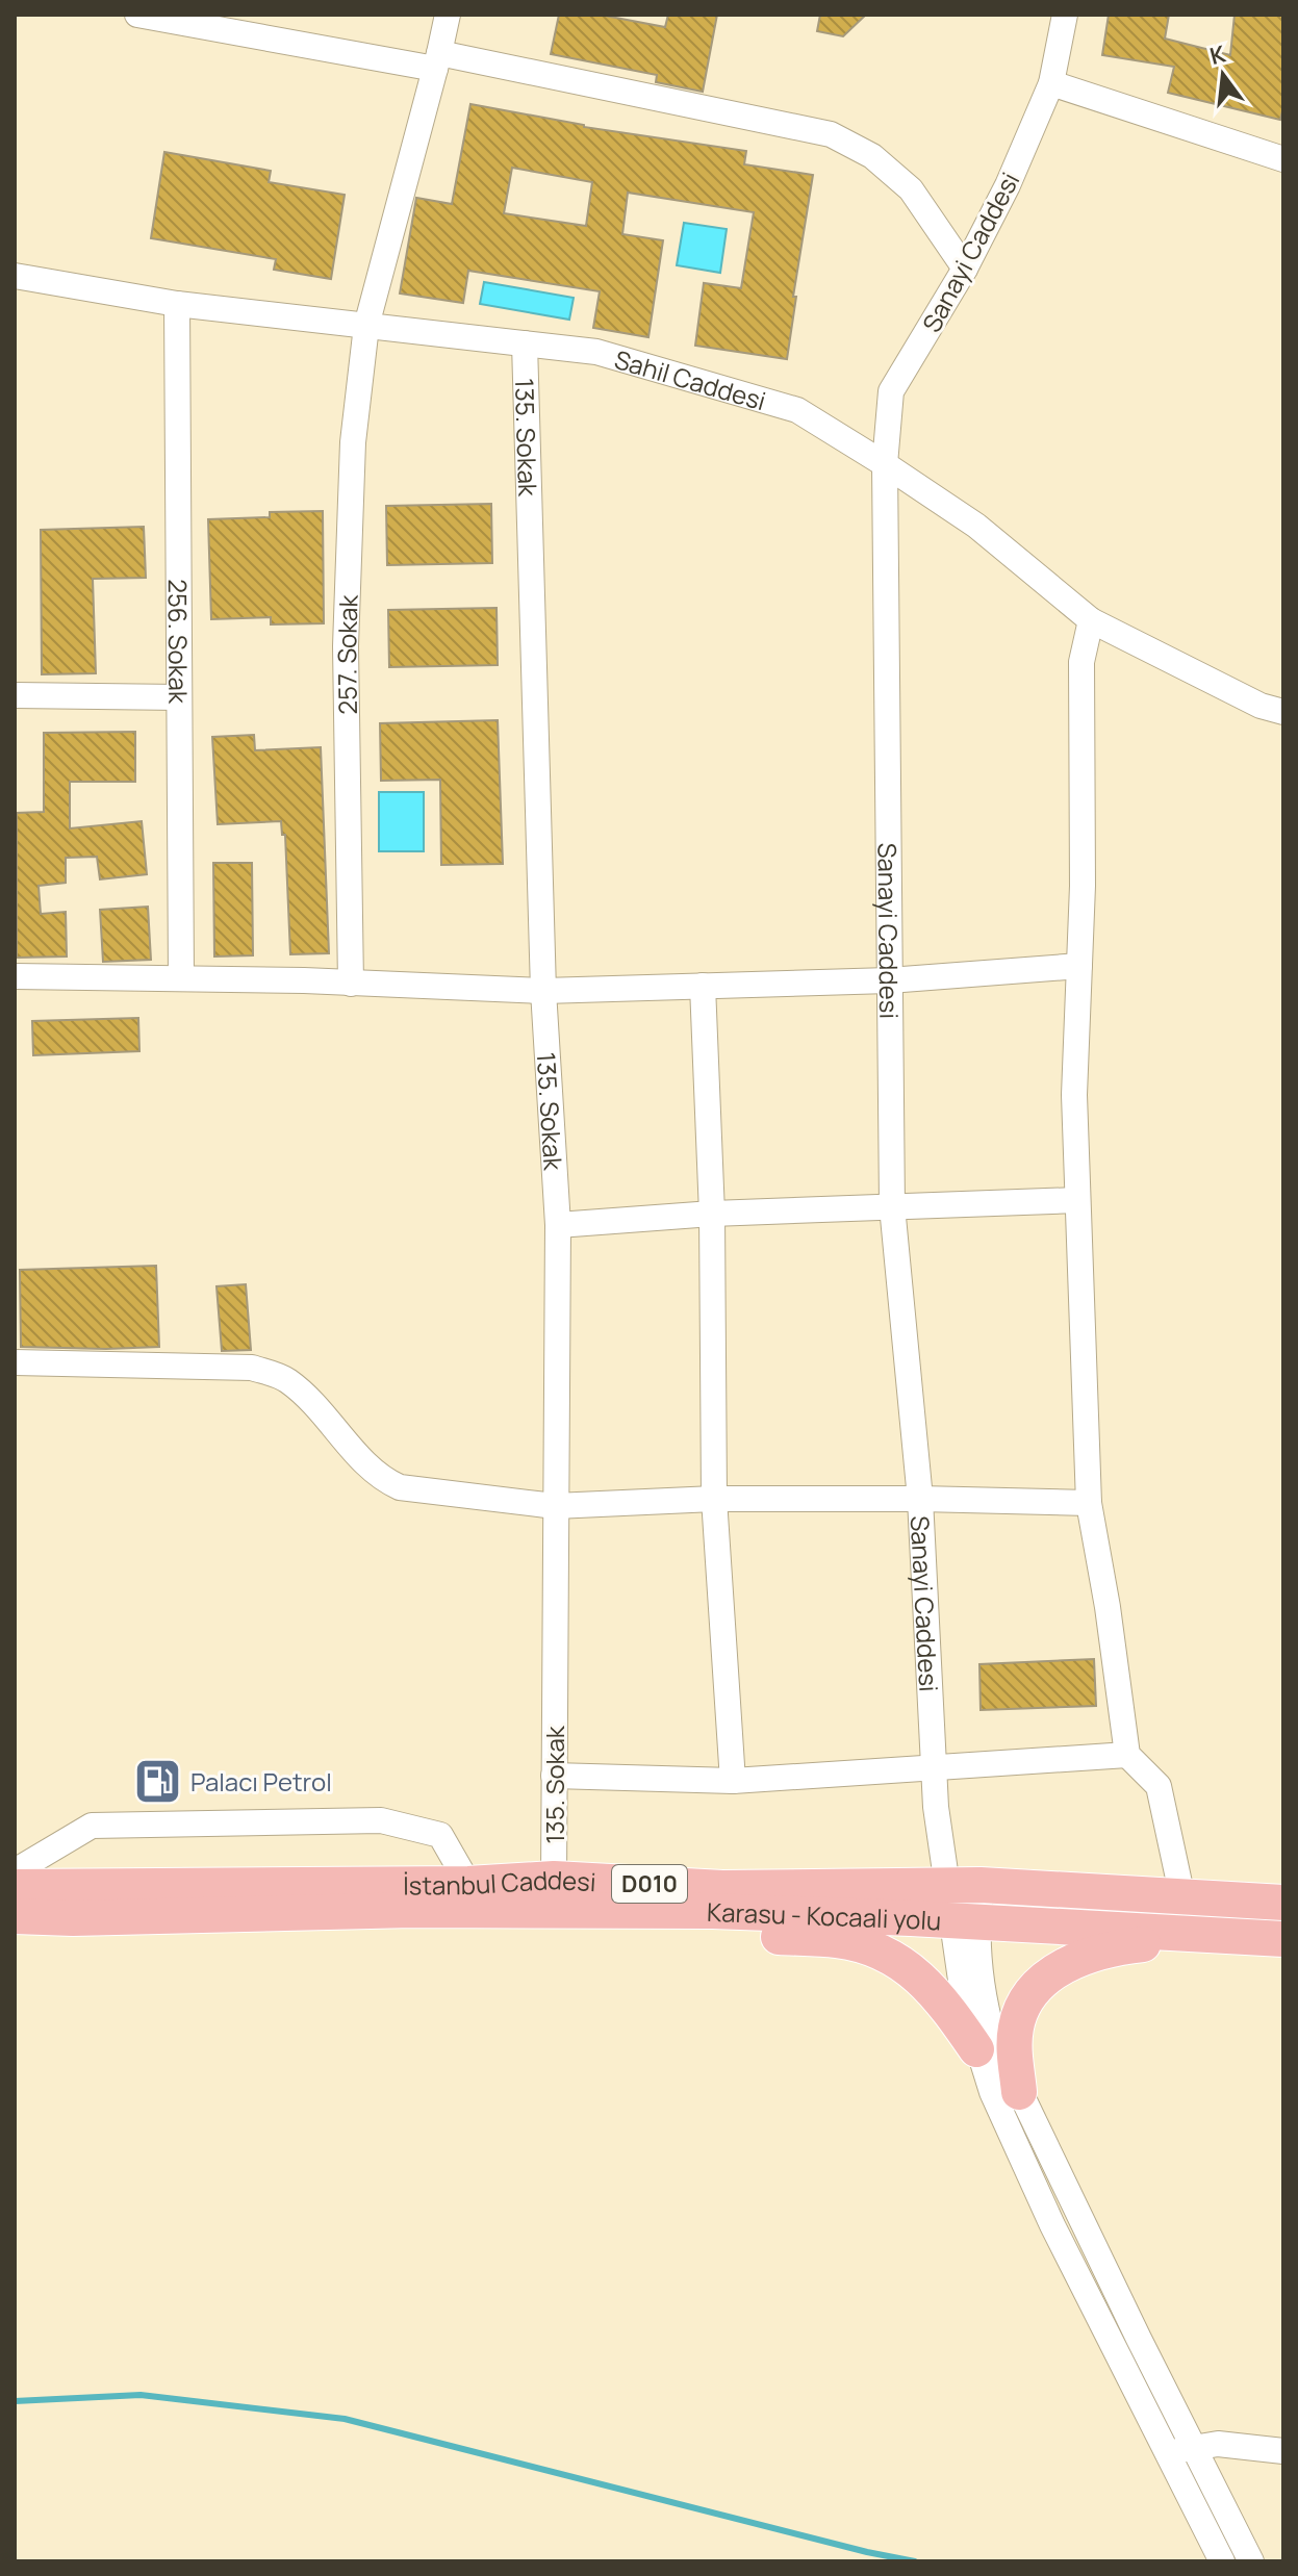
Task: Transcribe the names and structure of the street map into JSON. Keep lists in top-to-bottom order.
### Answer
{
  "streets": {
    "highway": ["İstanbul Caddesi", "D010", "Karasu - Kocaali yolu"],
    "street": [
      "Sanayi Caddesi",
      "Sahil Caddesi",
      "135. Sokak",
      "256. Sokak",
      "257. Sokak"
    ]
  },
  "crossings": [
    ["Sanayi Caddesi", "Sahil Caddesi"],
    ["Sanayi Caddesi", "İstanbul Caddesi"],
    ["Sanayi Caddesi", "Karasu - Kocaali yolu"],
    ["Sahil Caddesi", "135. Sokak"],
    ["Sahil Caddesi", "256. Sokak"],
    ["Sahil Caddesi", "257. Sokak"],
    ["135. Sokak", "İstanbul Caddesi"]
  ],
  "places": {
    "fuel station": ["Palacı Petrol"]
  },
  "north": "top"
}
